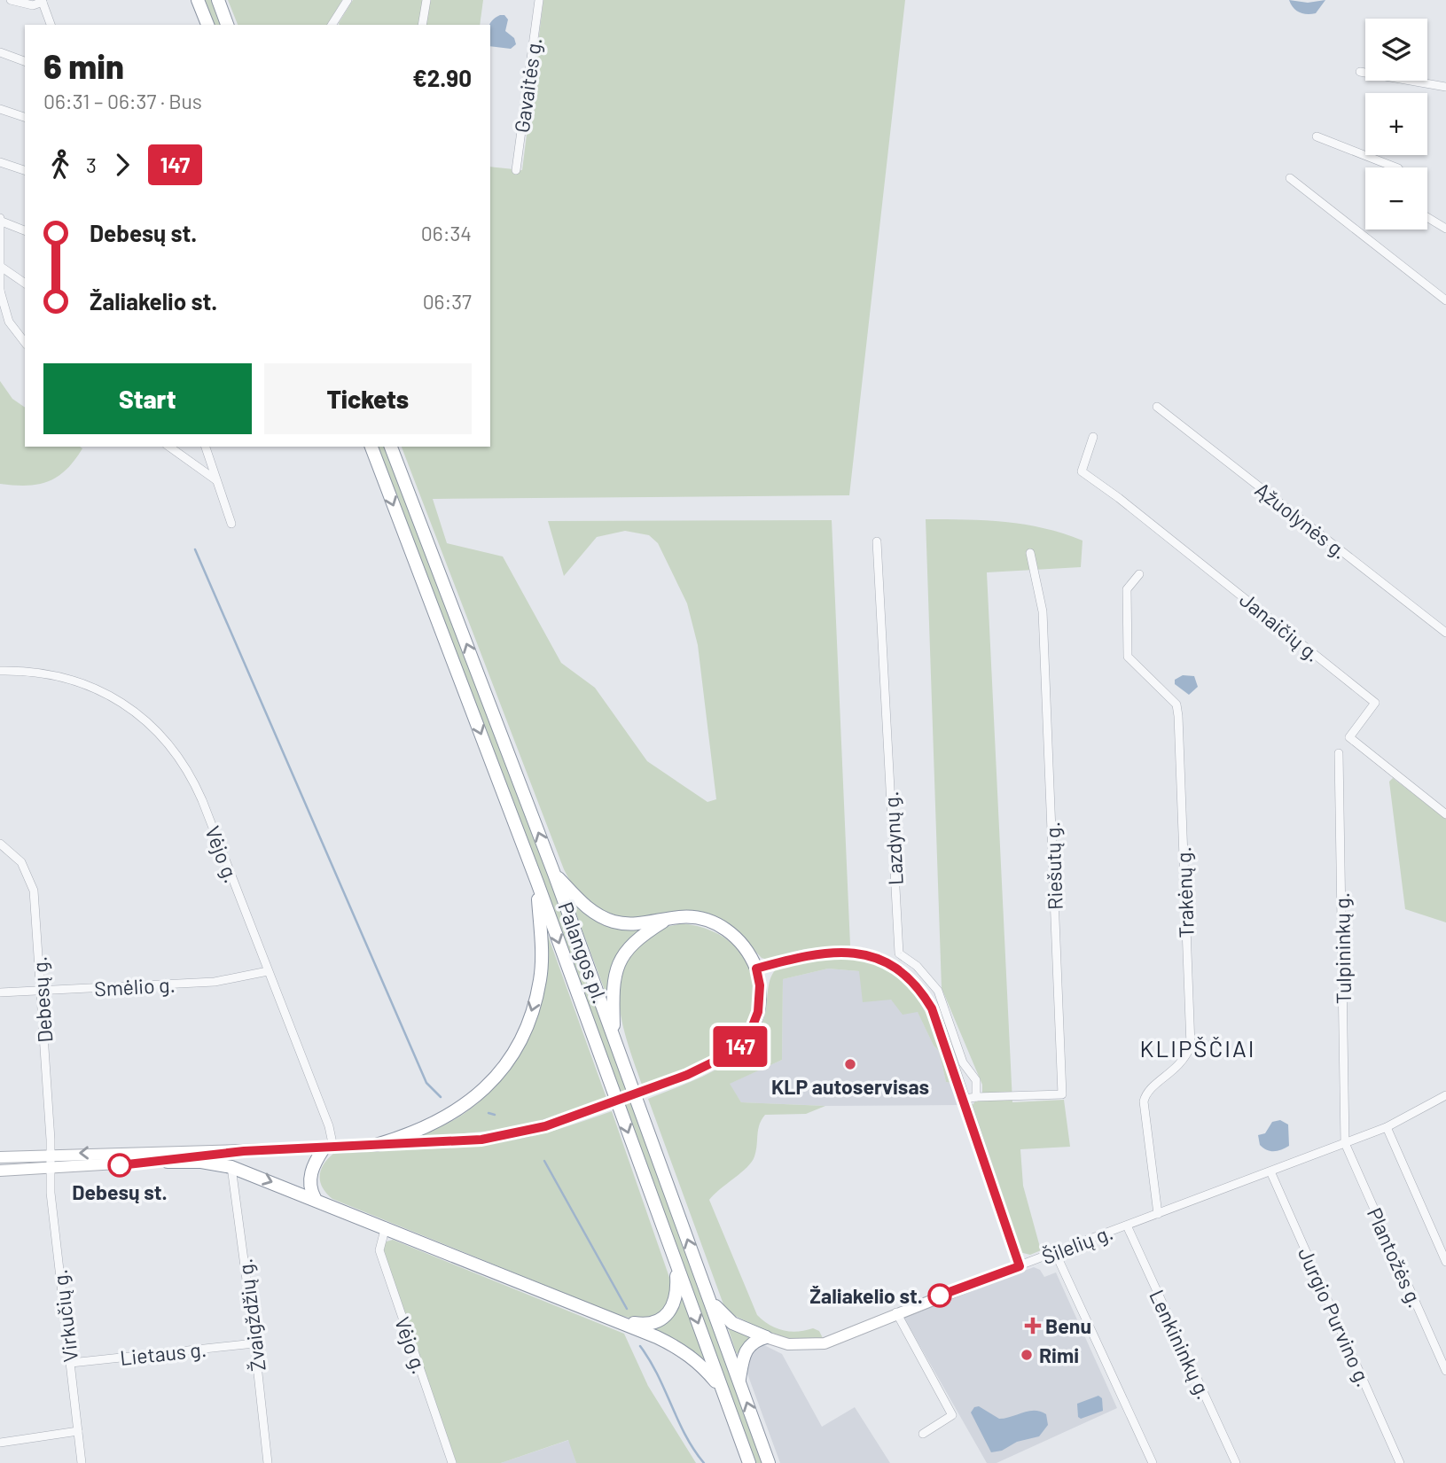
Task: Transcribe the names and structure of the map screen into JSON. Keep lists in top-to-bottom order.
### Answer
{
  "streets": {
    "highway": ["Palangos pl."],
    "main road": ["Šilelių g."],
    "street": [
      "Gavaitės g.",
      "Ąžuolynės g.",
      "Janaičių g.",
      "Lazdynų g.",
      "Vėjo g.",
      "Riešutų g.",
      "Trakėnų g.",
      "Tulpininkų g.",
      "Smėlio g.",
      "Debesų g.",
      "Plantožės g.",
      "Žvaigždžių g.",
      "Virkučių g.",
      "Jurgio Purvino g.",
      "Lenkininkų g.",
      "Lietaus g."
    ]
  },
  "crossings": [
    ["Lazdynų g.", "Riešutų g."],
    ["Vėjo g.", "Smėlio g."],
    ["Trakėnų g.", "Šilelių g."],
    ["Tulpininkų g.", "Šilelių g."],
    ["Tulpininkų g.", "Plantožės g."],
    ["Smėlio g.", "Debesų g."],
    ["Debesų g.", "Virkučių g."],
    ["Šilelių g.", "Plantožės g."],
    ["Šilelių g.", "Jurgio Purvino g."],
    ["Šilelių g.", "Lenkininkų g."],
    ["Žvaigždžių g.", "Lietaus g."],
    ["Virkučių g.", "Lietaus g."]
  ],
  "districts": ["KLIPŠČIAI"],
  "places": {
    "other": [
      "KLP autoservisas",
      "Debesų st.",
      "Žaliakelio st.",
      "Rimi"
    ],
    "health": ["Benu"]
  },
  "lines": ["bus line 147"],
  "page": {
    "on_map": "147",
    "map_buttons": ["+", "−"],
    "heading": ["6 min", "06:31 – 06:37 · Bus", "€2.90"],
    "legs": ["3", "147"],
    "list": [
      {
        "name": "Debesų st.",
        "value": "06:34"
      },
      {
        "name": "Žaliakelio st.",
        "value": "06:37"
      }
    ],
    "buttons": ["Start", "Tickets"]
  }
}
